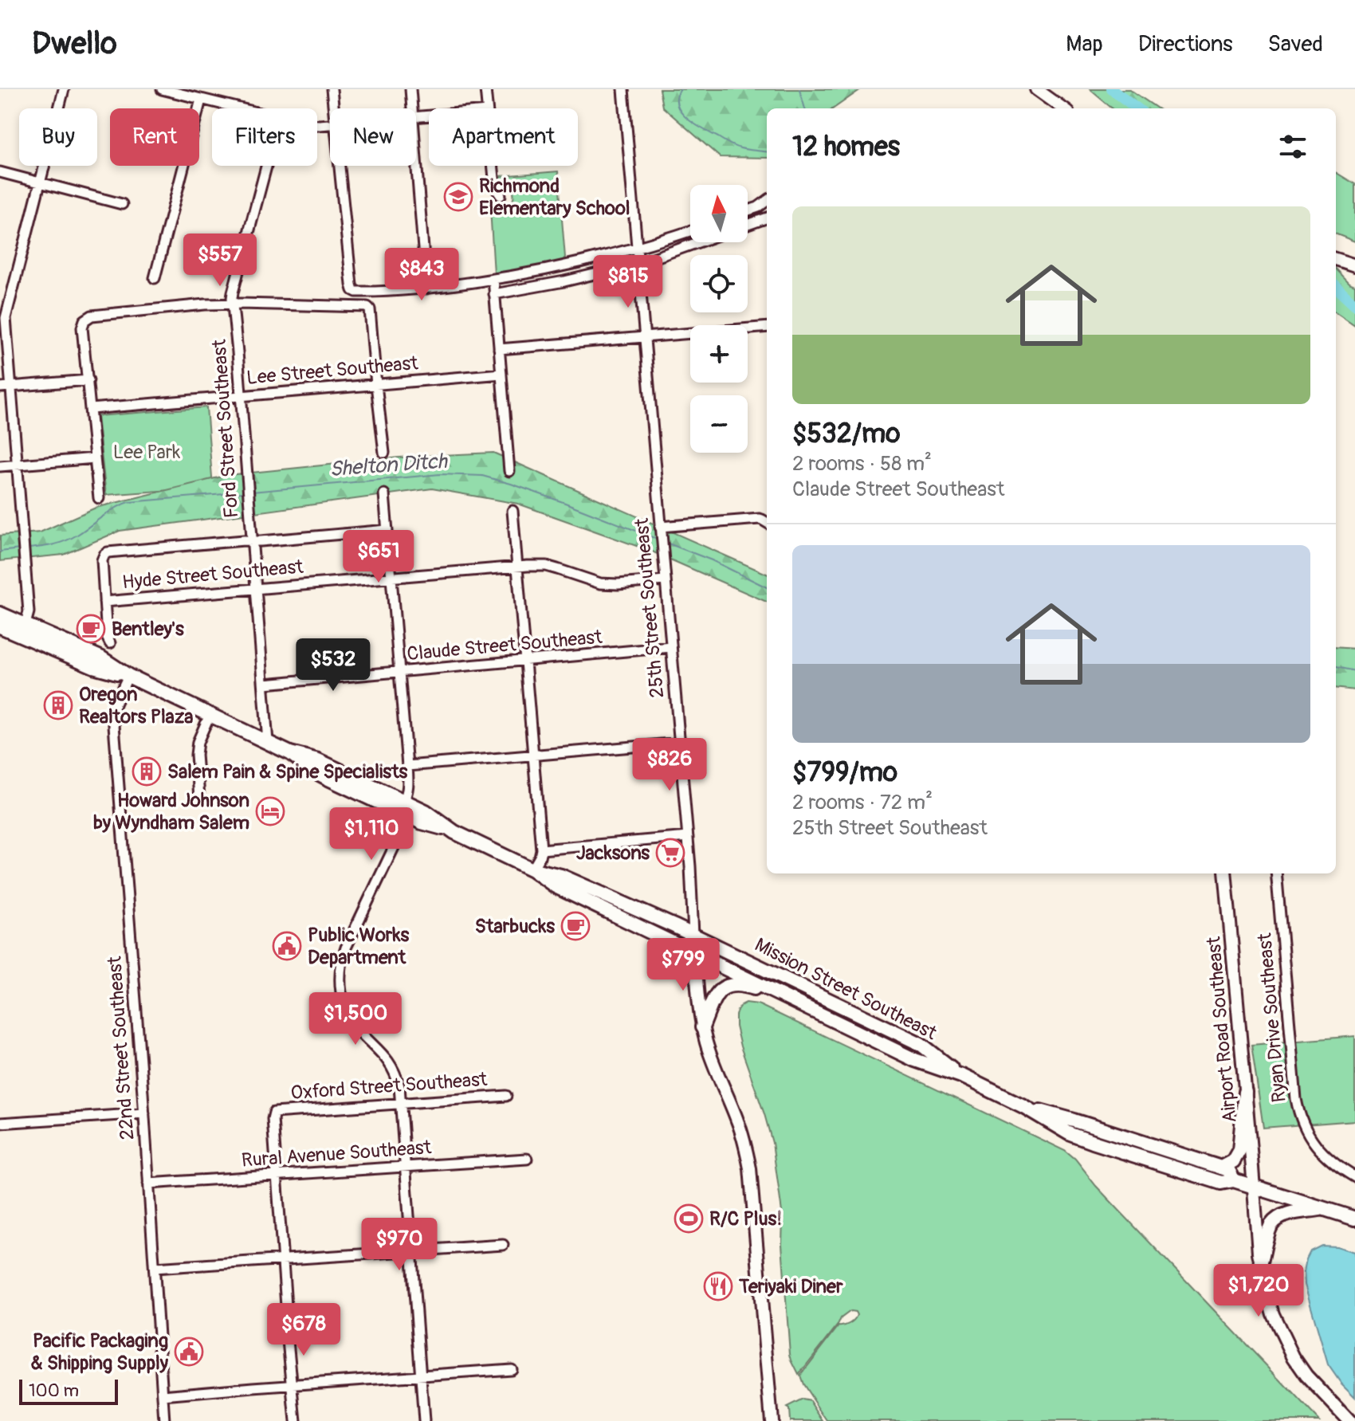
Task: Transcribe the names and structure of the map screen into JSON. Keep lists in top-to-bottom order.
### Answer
{
  "streets": {
    "highway": ["Mission Street Southeast"],
    "main road": ["25th Street Southeast", "Airport Road Southeast"],
    "street": [
      "Lee Street Southeast",
      "Ford Street Southeast",
      "Hyde Street Southeast",
      "Claude Street Southeast",
      "Ryan Drive Southeast",
      "22nd Street Southeast",
      "Oxford Street Southeast",
      "Rural Avenue Southeast"
    ]
  },
  "crossings": [
    ["Lee Street Southeast", "Ford Street Southeast"],
    ["Ford Street Southeast", "Hyde Street Southeast"],
    ["Ford Street Southeast", "Claude Street Southeast"],
    ["Ford Street Southeast", "Mission Street Southeast"],
    ["Hyde Street Southeast", "25th Street Southeast"],
    ["25th Street Southeast", "Claude Street Southeast"],
    ["25th Street Southeast", "Mission Street Southeast"],
    ["Mission Street Southeast", "Airport Road Southeast"],
    ["Mission Street Southeast", "22nd Street Southeast"],
    ["22nd Street Southeast", "Rural Avenue Southeast"],
    ["Oxford Street Southeast", "Rural Avenue Southeast"]
  ],
  "water": ["Shelton Ditch"],
  "parks": ["Lee Park"],
  "places": {
    "school or university": ["Richmond Elementary School"],
    "cafe": ["Bentley's", "Starbucks"],
    "building": ["Oregon Realtors Plaza", "Salem Pain & Spine Specialists"],
    "hotel": ["Howard Johnson by Wyndham Salem"],
    "supermarket": ["Jacksons"],
    "public building": ["Public Works Department", "Pacific Packaging & Shipping Supply"],
    "sports": ["R/C Plus!"],
    "restaurant": ["Teriyaki Diner"]
  },
  "scale_bar": "100 m",
  "north": "top",
  "page": {
    "header": "Dwello",
    "nav": ["Map", "Directions", "Saved"],
    "chip": [
      "Buy",
      "Rent",
      "Filters",
      "New",
      "Apartment"
    ],
    "heading": "12 homes",
    "map_buttons": ["+", "−"],
    "list": [
      {
        "name": "$532/mo",
        "note": "2 rooms · 58 m² · Claude Street Southeast"
      },
      {
        "name": "$799/mo",
        "note": "2 rooms · 72 m² · 25th Street Southeast"
      }
    ],
    "price": [
      "$557",
      "$843",
      "$815",
      "$651",
      "$532",
      "$826",
      "$1,110",
      "$799",
      "$1,500",
      "$970",
      "$1,720",
      "$678"
    ],
    "scale": "100 m"
  }
}
